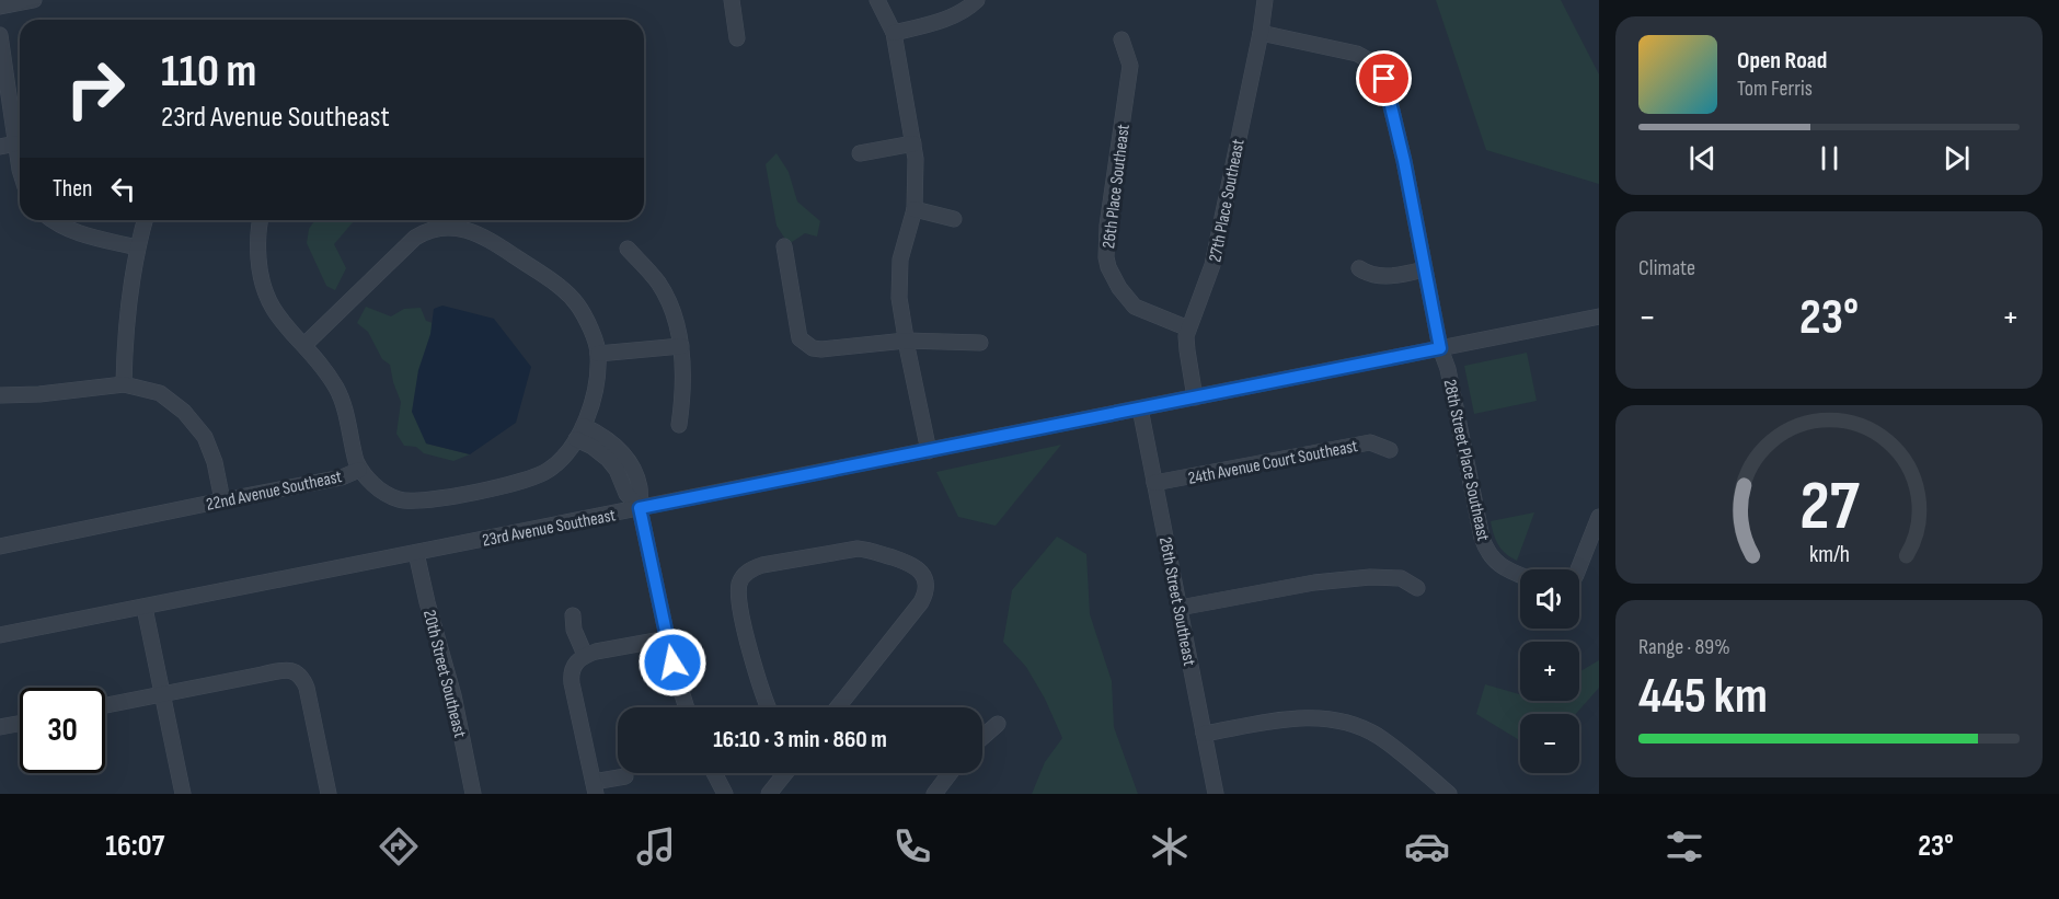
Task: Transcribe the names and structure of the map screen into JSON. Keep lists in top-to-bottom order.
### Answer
{
  "streets": {
    "street": [
      "26th Place Southeast",
      "27th Place Southeast",
      "28th Street Place Southeast",
      "24th Avenue Court Southeast",
      "22nd Avenue Southeast",
      "23rd Avenue Southeast",
      "26th Street Southeast",
      "20th Street Southeast"
    ]
  },
  "crossings": [
    ["26th Place Southeast", "27th Place Southeast"],
    ["27th Place Southeast", "28th Street Place Southeast"],
    ["27th Place Southeast", "23rd Avenue Southeast"],
    ["28th Street Place Southeast", "23rd Avenue Southeast"],
    ["24th Avenue Court Southeast", "26th Street Southeast"],
    ["23rd Avenue Southeast", "26th Street Southeast"],
    ["23rd Avenue Southeast", "20th Street Southeast"]
  ],
  "page": {
    "turn": ["110 m", "23rd Avenue Southeast"],
    "song": ["Open Road", "Tom Ferris"],
    "then": "Then",
    "tile": [
      "Climate",
      ["Range · 89%", "445 km"]
    ],
    "heat": ["−", "23°", "+"],
    "map_buttons": ["+", "−"],
    "limit": "30",
    "trip": "16:10 · 3 min · 860 m",
    "tabs": ["16:07", "23°"],
    "gauge": ["27", "km/h"]
  }
}
